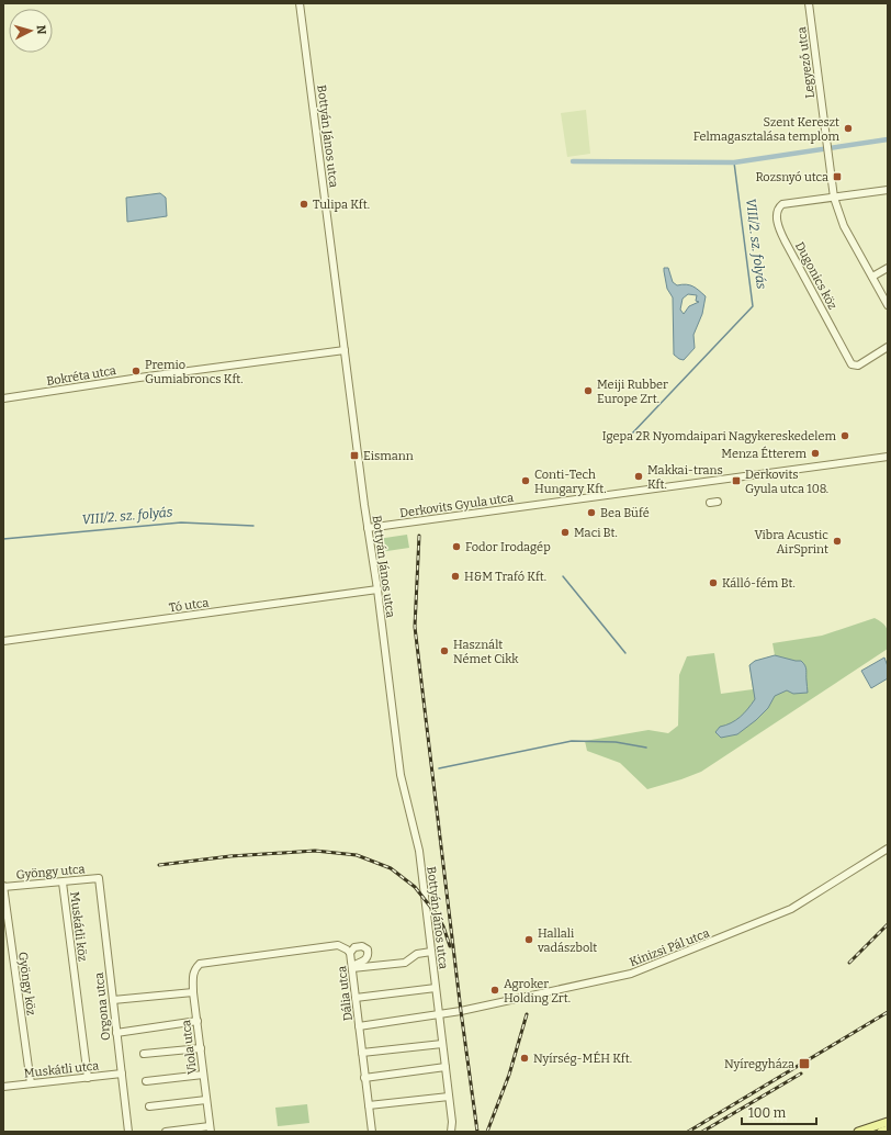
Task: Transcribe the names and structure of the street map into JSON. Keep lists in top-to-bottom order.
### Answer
{
  "streets": {
    "street": [
      "Legyező utca",
      "Bottyán János utca",
      "Dugonics köz",
      "Bokréta utca",
      "Derkovits Gyula utca",
      "Tó utca",
      "Gyöngy utca",
      "Muskátli köz",
      "Kinizsi Pál utca",
      "Gyöngy köz",
      "Dália utca",
      "Orgona utca",
      "Viola utca",
      "Muskátli utca"
    ]
  },
  "crossings": [
    ["Legyező utca", "Dugonics köz"],
    ["Bottyán János utca", "Bokréta utca"],
    ["Bottyán János utca", "Derkovits Gyula utca"],
    ["Bottyán János utca", "Tó utca"],
    ["Bottyán János utca", "Kinizsi Pál utca"],
    ["Gyöngy utca", "Muskátli köz"],
    ["Gyöngy utca", "Gyöngy köz"],
    ["Gyöngy utca", "Orgona utca"],
    ["Muskátli köz", "Muskátli utca"],
    ["Kinizsi Pál utca", "Dália utca"],
    ["Gyöngy köz", "Muskátli utca"],
    ["Dália utca", "Viola utca"],
    ["Orgona utca", "Muskátli utca"]
  ],
  "water": ["VIII/2. sz. folyás"],
  "places": {
    "other": [
      "Szent Kereszt Felmagasztalása templom",
      "Tulipa Kft.",
      "Premio Gumiabroncs Kft.",
      "Meiji Rubber Europe Zrt.",
      "Igepa 2R Nyomdaipari Nagykereskedelem",
      "Menza Étterem",
      "Makkai-trans Kft.",
      "Conti-Tech Hungary Kft.",
      "Bea Büfé",
      "Maci Bt.",
      "Vibra Acustic AirSprint",
      "Fodor Irodagép",
      "H&M Trafó Kft.",
      "Kálló-fém Bt.",
      "Használt Német Cikk",
      "Hallali vadászbolt",
      "Agroker Holding Zrt.",
      "Nyírség-MÉH Kft."
    ],
    "transit": [
      "Rozsnyó utca",
      "Eismann",
      "Derkovits Gyula utca 108.",
      "Nyíregyháza"
    ]
  },
  "scale_bar": "100 m",
  "north": "right"
}
